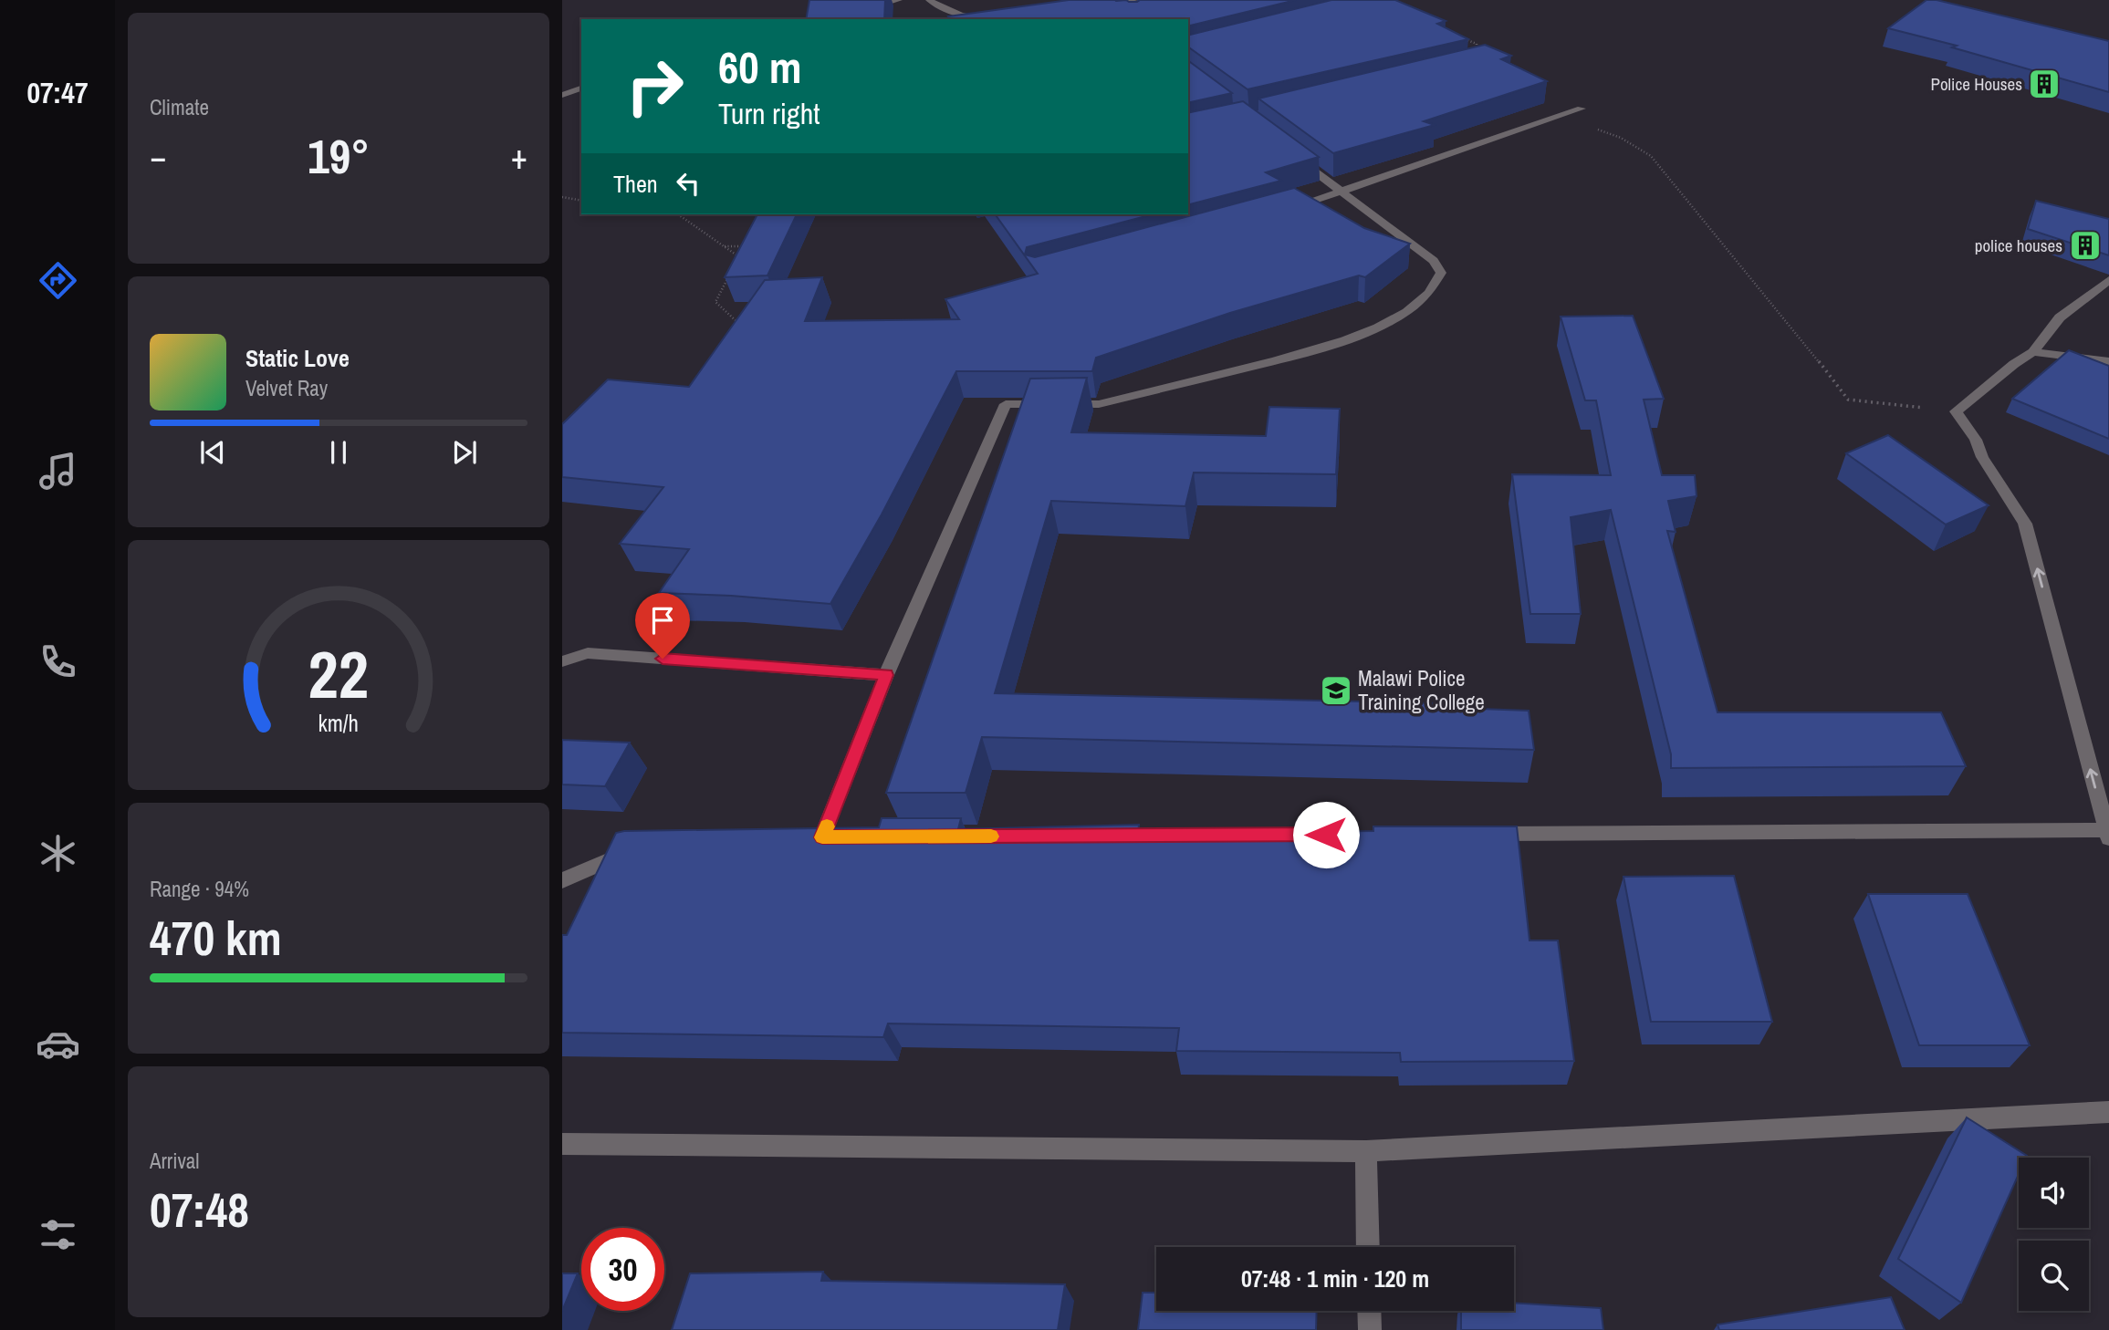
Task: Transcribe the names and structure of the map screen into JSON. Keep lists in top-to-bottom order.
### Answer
{
  "places": {
    "building": ["Police Houses", "police houses"],
    "school or university": ["Malawi Police Training College"]
  },
  "page": {
    "tabs": "07:47",
    "tile": [
      "Climate",
      ["Range · 94%", "470 km"],
      ["Arrival", "07:48"]
    ],
    "turn": ["60 m", "Turn right"],
    "heat": ["−", "19°", "+"],
    "then": "Then",
    "song": ["Static Love", "Velvet Ray"],
    "limit": "30",
    "trip": "07:48 · 1 min · 120 m",
    "gauge": ["22", "km/h"]
  }
}
